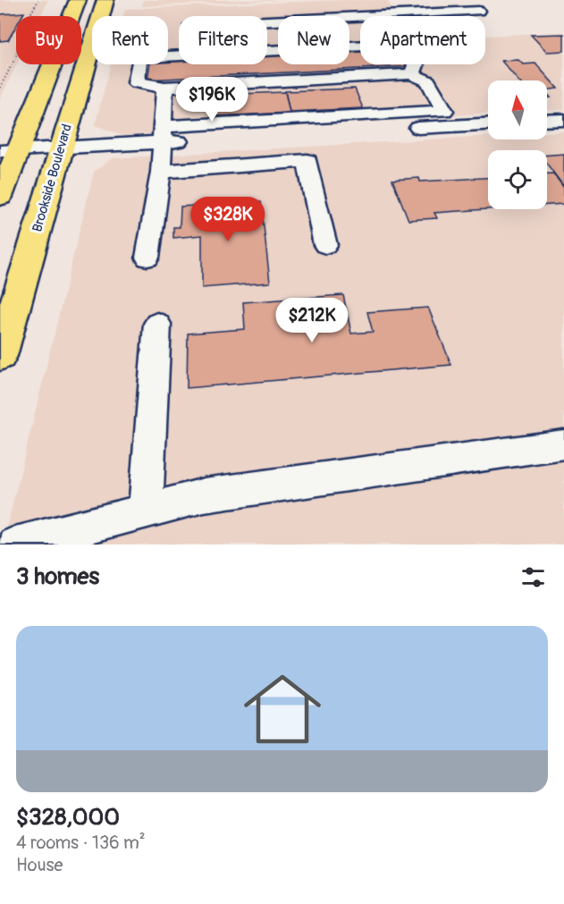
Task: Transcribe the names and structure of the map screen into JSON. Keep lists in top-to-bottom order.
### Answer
{
  "streets": {
    "main road": ["Brookside Boulevard"]
  },
  "north": "top",
  "page": {
    "chip": [
      "Buy",
      "Rent",
      "Filters",
      "New",
      "Apartment"
    ],
    "price": ["$196K", "$328K", "$212K"],
    "heading": "3 homes",
    "list": [
      {
        "name": "$328,000",
        "note": "4 rooms · 136 m² · House"
      }
    ]
  }
}
